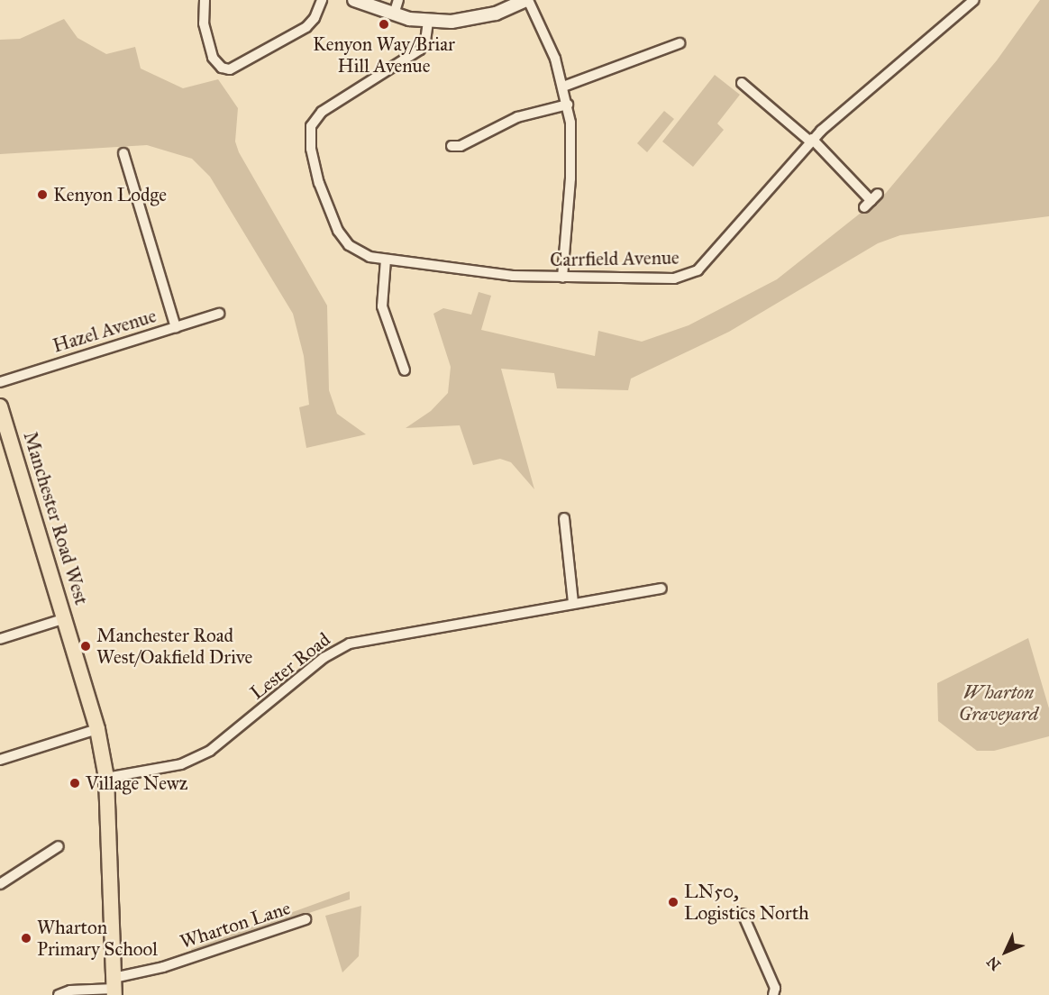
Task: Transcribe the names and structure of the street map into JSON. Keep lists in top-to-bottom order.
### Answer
{
  "streets": {
    "main road": ["Manchester Road West"],
    "street": [
      "Carrfield Avenue",
      "Hazel Avenue",
      "Lester Road",
      "Wharton Lane"
    ]
  },
  "crossings": [
    ["Manchester Road West", "Lester Road"],
    ["Manchester Road West", "Wharton Lane"]
  ],
  "parks": ["Wharton Graveyard"],
  "places": [
    "Kenyon Way/Briar Hill Avenue",
    "Kenyon Lodge",
    "Manchester Road West/Oakfield Drive",
    "Village Newz",
    "LN50, Logistics North",
    "Wharton Primary School"
  ],
  "north": "bottom left"
}
